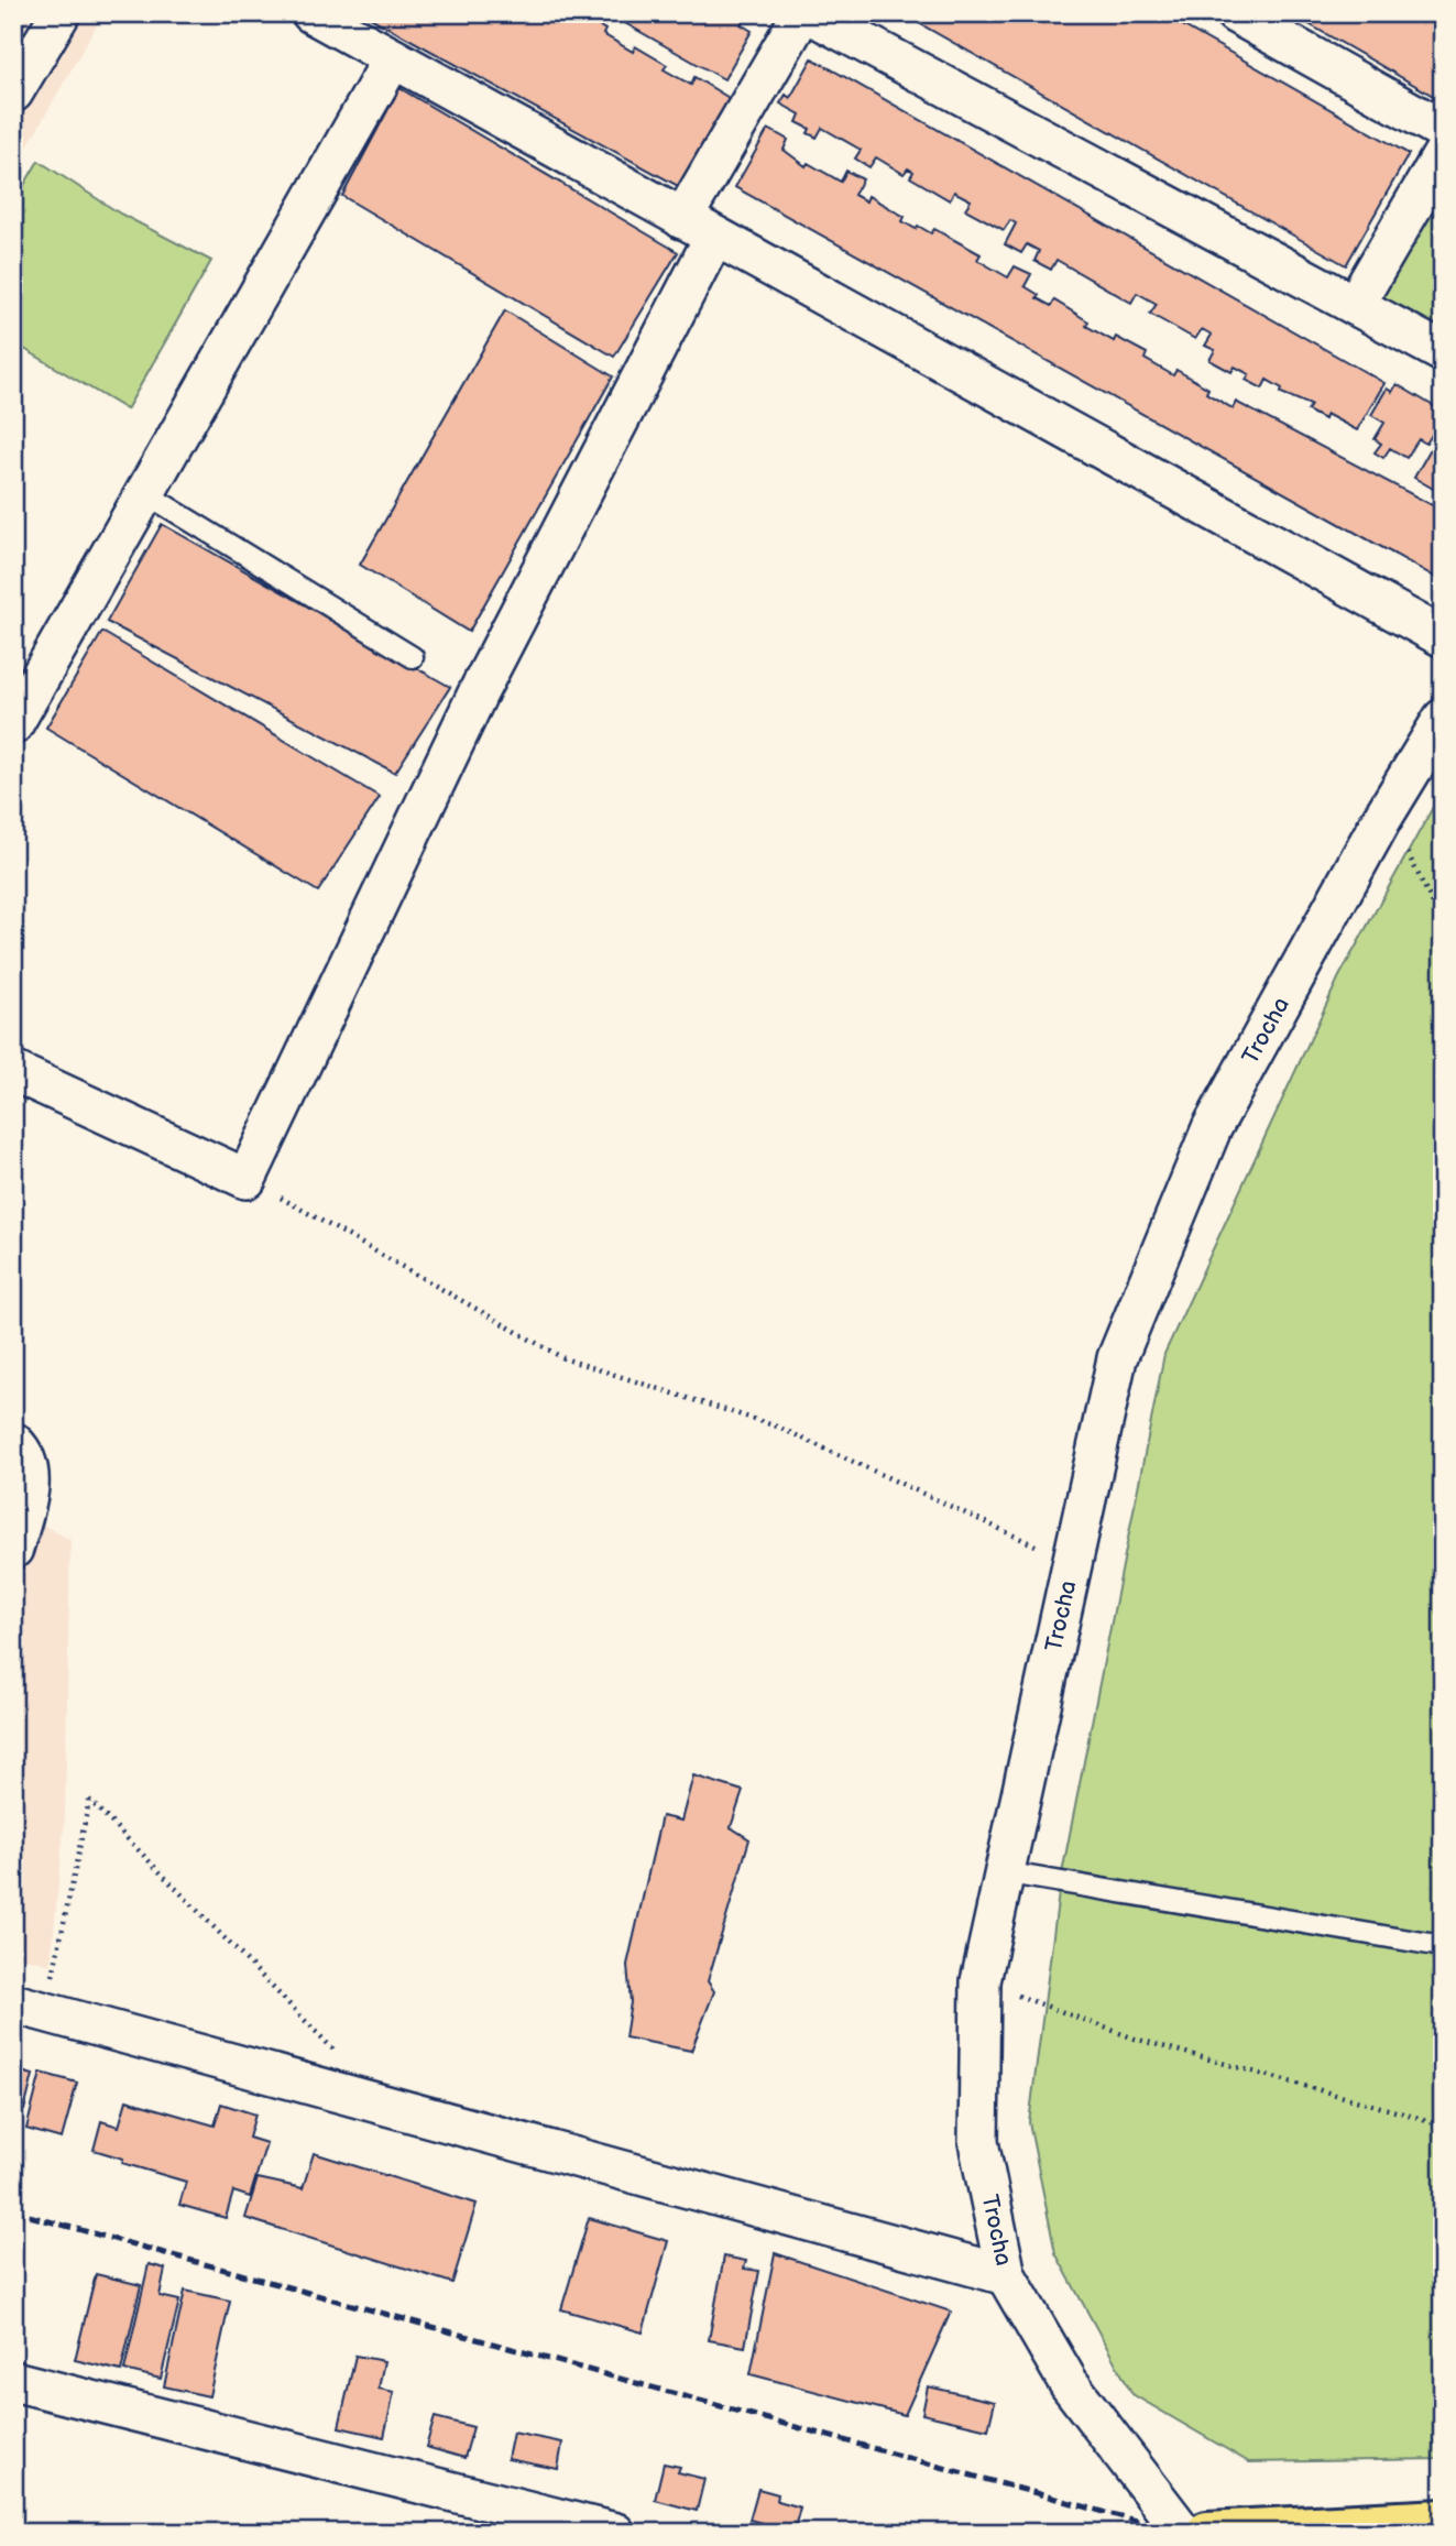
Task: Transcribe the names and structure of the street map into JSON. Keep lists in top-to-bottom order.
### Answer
{
  "streets": {
    "street": ["Trocha"]
  }
}
